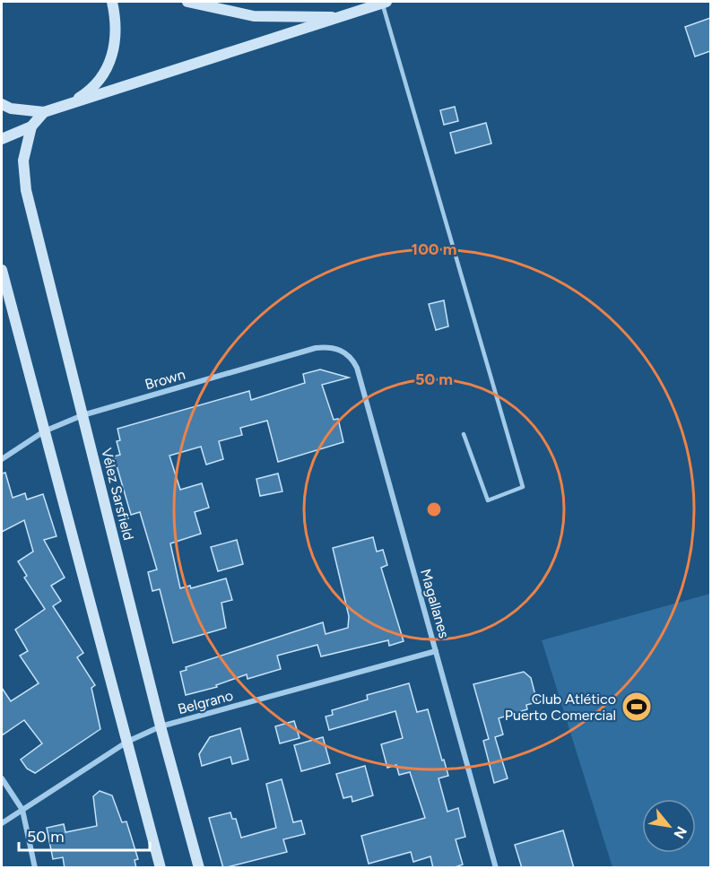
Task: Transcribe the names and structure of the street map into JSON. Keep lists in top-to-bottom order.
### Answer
{
  "streets": {
    "street": [
      "Brown",
      "Vélez Sarsfield",
      "Magallanes",
      "Belgrano"
    ]
  },
  "crossings": [
    ["Brown", "Vélez Sarsfield"],
    ["Brown", "Magallanes"],
    ["Vélez Sarsfield", "Belgrano"],
    ["Magallanes", "Belgrano"]
  ],
  "places": {
    "sports": ["Club Atlético Puerto Comercial"]
  },
  "scale_bar": "50 m",
  "north": "bottom right",
  "rings": ["100 m", "50 m"]
}
